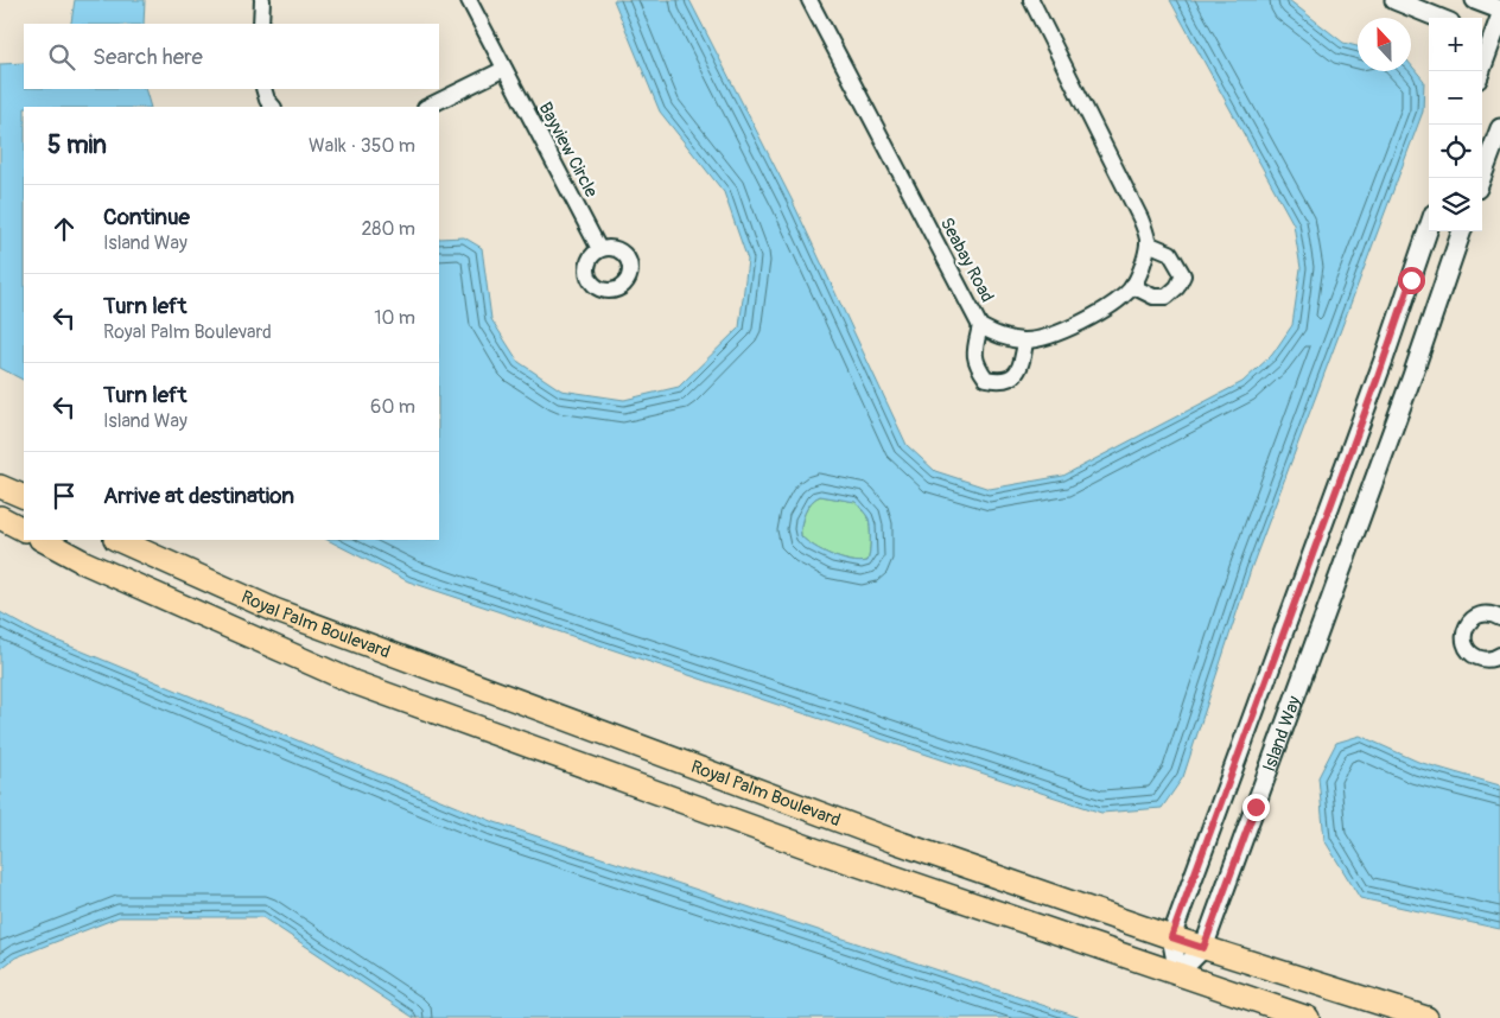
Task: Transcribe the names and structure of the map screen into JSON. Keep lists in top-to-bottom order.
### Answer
{
  "streets": {
    "main road": ["Royal Palm Boulevard"],
    "street": ["Bayview Circle", "Seabay Road", "Island Way"]
  },
  "crossings": [
    ["Royal Palm Boulevard", "Island Way"]
  ],
  "north": "top",
  "page": {
    "map_buttons": ["+", "−"],
    "search": "Search here",
    "heading": ["5 min", "Walk · 350 m"],
    "list": [
      ["Continue", "Island Way", "280 m"],
      ["Turn left", "Royal Palm Boulevard", "10 m"],
      ["Turn left", "Island Way", "60 m"],
      "Arrive at destination"
    ]
  }
}
